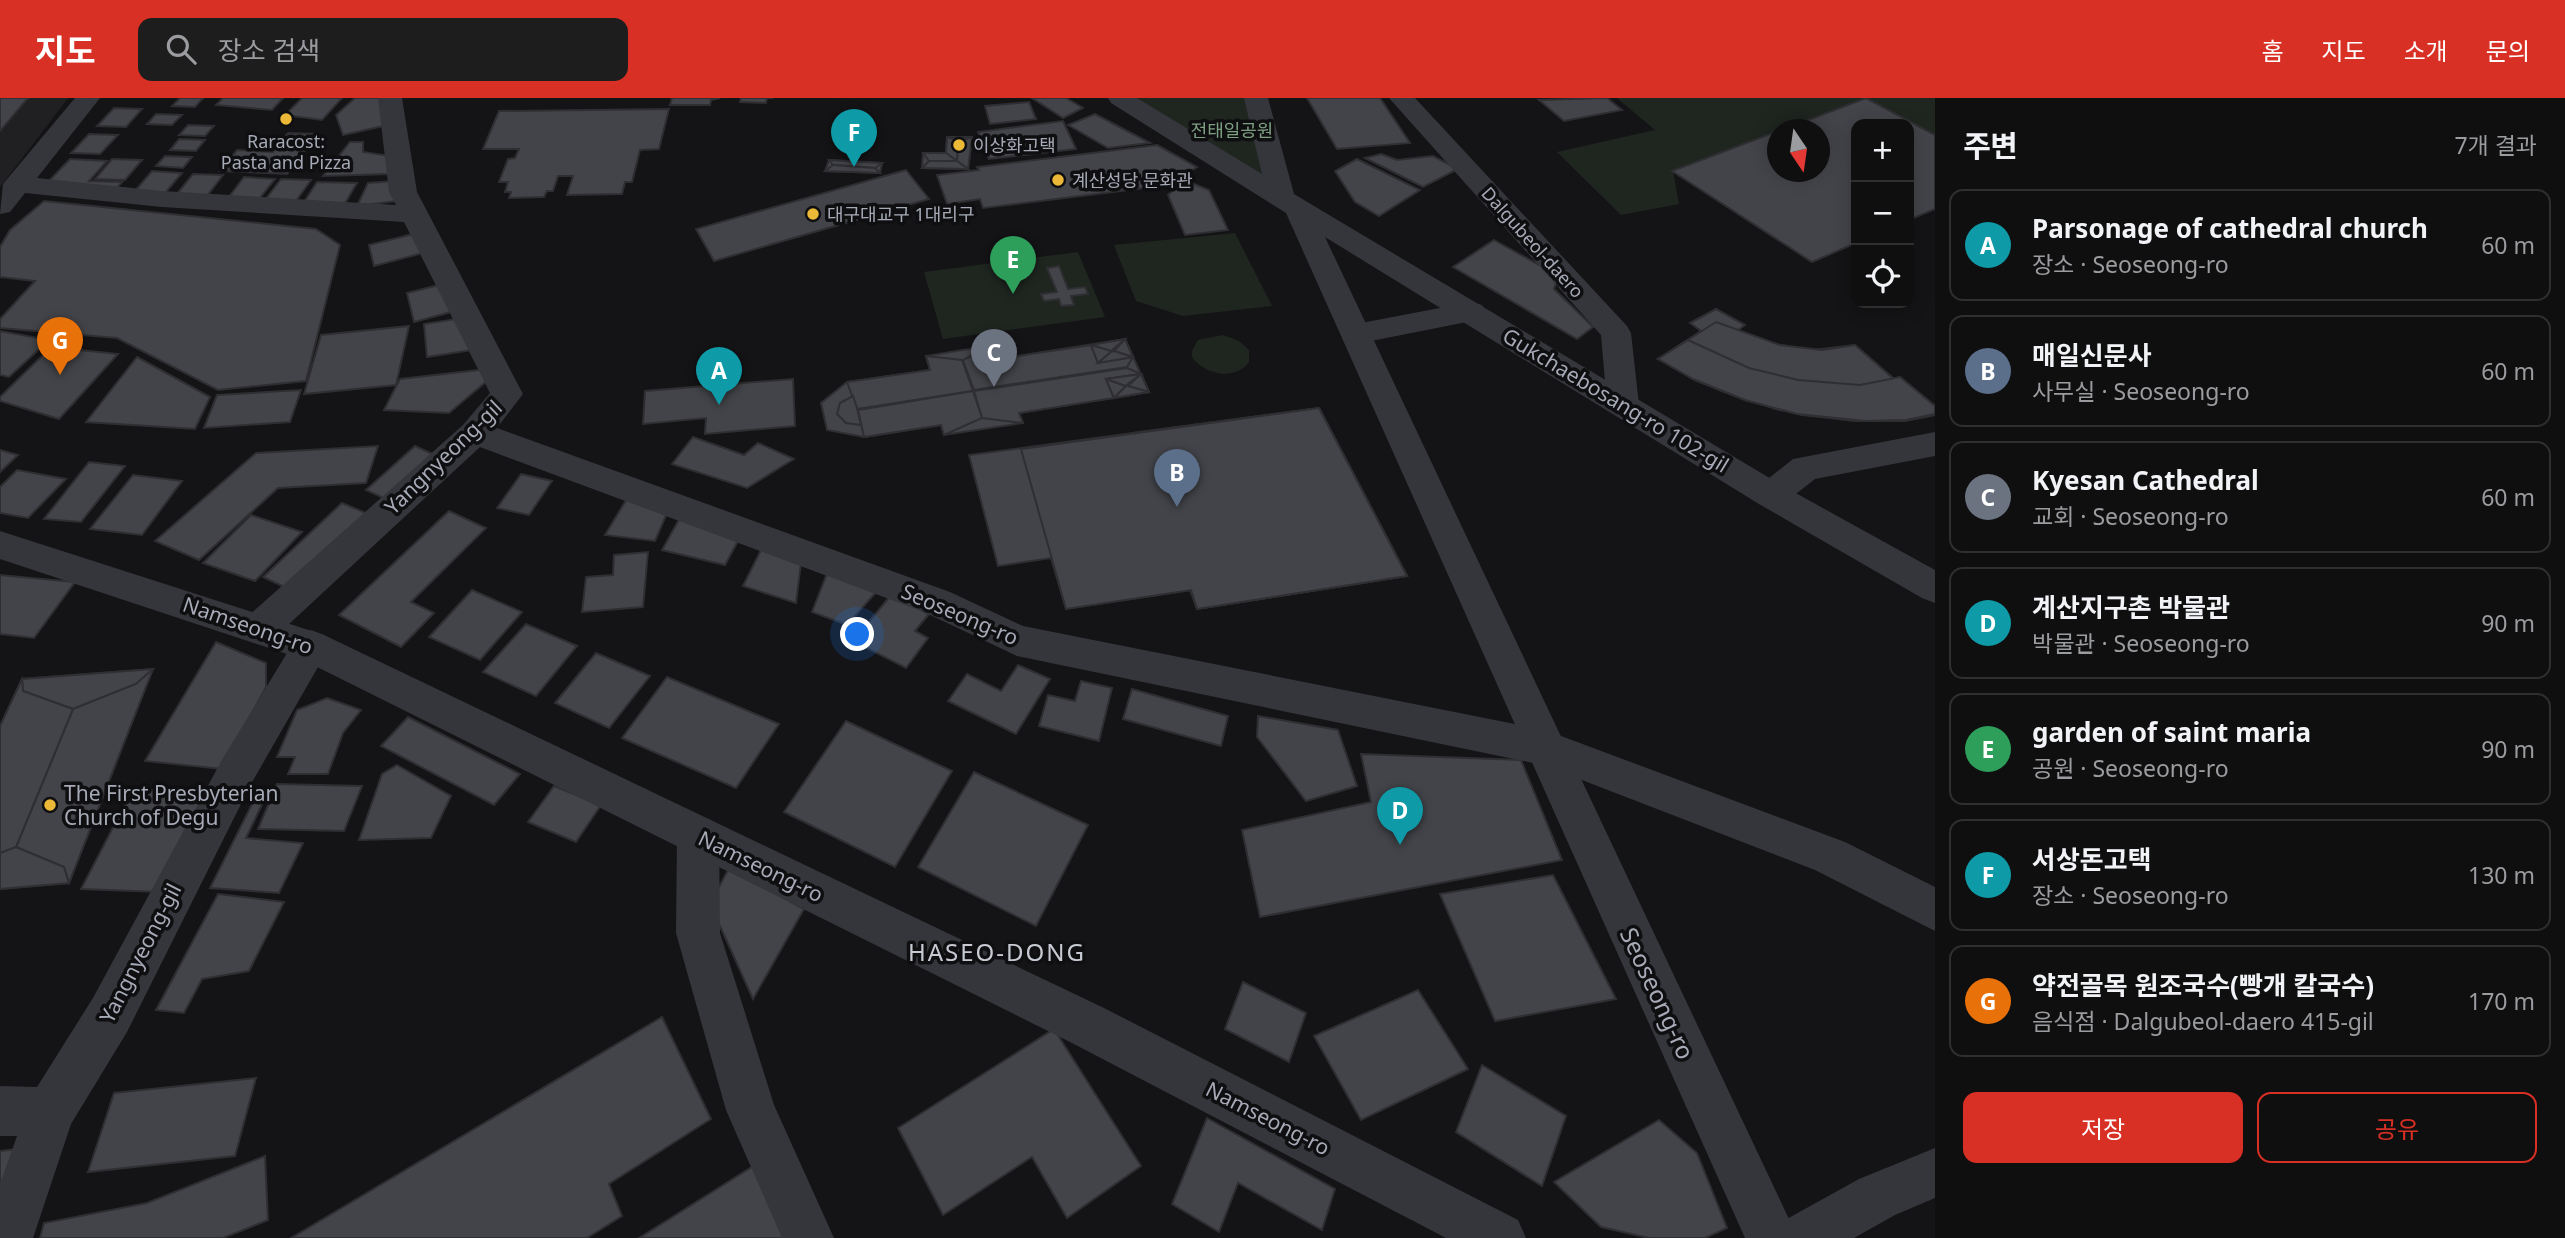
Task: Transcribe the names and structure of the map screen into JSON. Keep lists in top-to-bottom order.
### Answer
{
  "streets": {
    "street": [
      "Dalgubeol-daero",
      "Gukchaebosang-ro 102-gil",
      "Yangnyeong-gil",
      "Seoseong-ro",
      "Namseong-ro"
    ]
  },
  "crossings": [
    ["Dalgubeol-daero", "Gukchaebosang-ro 102-gil"],
    ["Gukchaebosang-ro 102-gil", "Seoseong-ro"],
    ["Yangnyeong-gil", "Seoseong-ro"],
    ["Yangnyeong-gil", "Namseong-ro"]
  ],
  "districts": ["HASEO-DONG"],
  "parks": ["전태일공원"],
  "places": [
    "Raracost: Pasta and Pizza",
    "이상화고택",
    "계산성당 문화관",
    "대구대교구 1대리구",
    "The First Presbyterian Church of Degu"
  ],
  "north": "bottom",
  "page": {
    "header": "지도",
    "search": "장소 검색",
    "nav": [
      "홈",
      "지도",
      "소개",
      "문의"
    ],
    "heading": ["주변", "7개 결과"],
    "pins": [
      "F",
      "E",
      "G",
      "C",
      "A",
      "B",
      "D"
    ],
    "map_buttons": ["+", "−"],
    "list": [
      {
        "mark": "A",
        "name": "Parsonage of cathedral church",
        "note": "장소 · Seoseong-ro",
        "value": "60 m"
      },
      {
        "mark": "B",
        "name": "매일신문사",
        "note": "사무실 · Seoseong-ro",
        "value": "60 m"
      },
      {
        "mark": "C",
        "name": "Kyesan Cathedral",
        "note": "교회 · Seoseong-ro",
        "value": "60 m"
      },
      {
        "mark": "D",
        "name": "계산지구촌 박물관",
        "note": "박물관 · Seoseong-ro",
        "value": "90 m"
      },
      {
        "mark": "E",
        "name": "garden of saint maria",
        "note": "공원 · Seoseong-ro",
        "value": "90 m"
      },
      {
        "mark": "F",
        "name": "서상돈고택",
        "note": "장소 · Seoseong-ro",
        "value": "130 m"
      },
      {
        "mark": "G",
        "name": "약전골목 원조국수(빵개 칼국수)",
        "note": "음식점 · Dalgubeol-daero 415-gil",
        "value": "170 m"
      }
    ],
    "buttons": ["저장", "공유"]
  }
}
